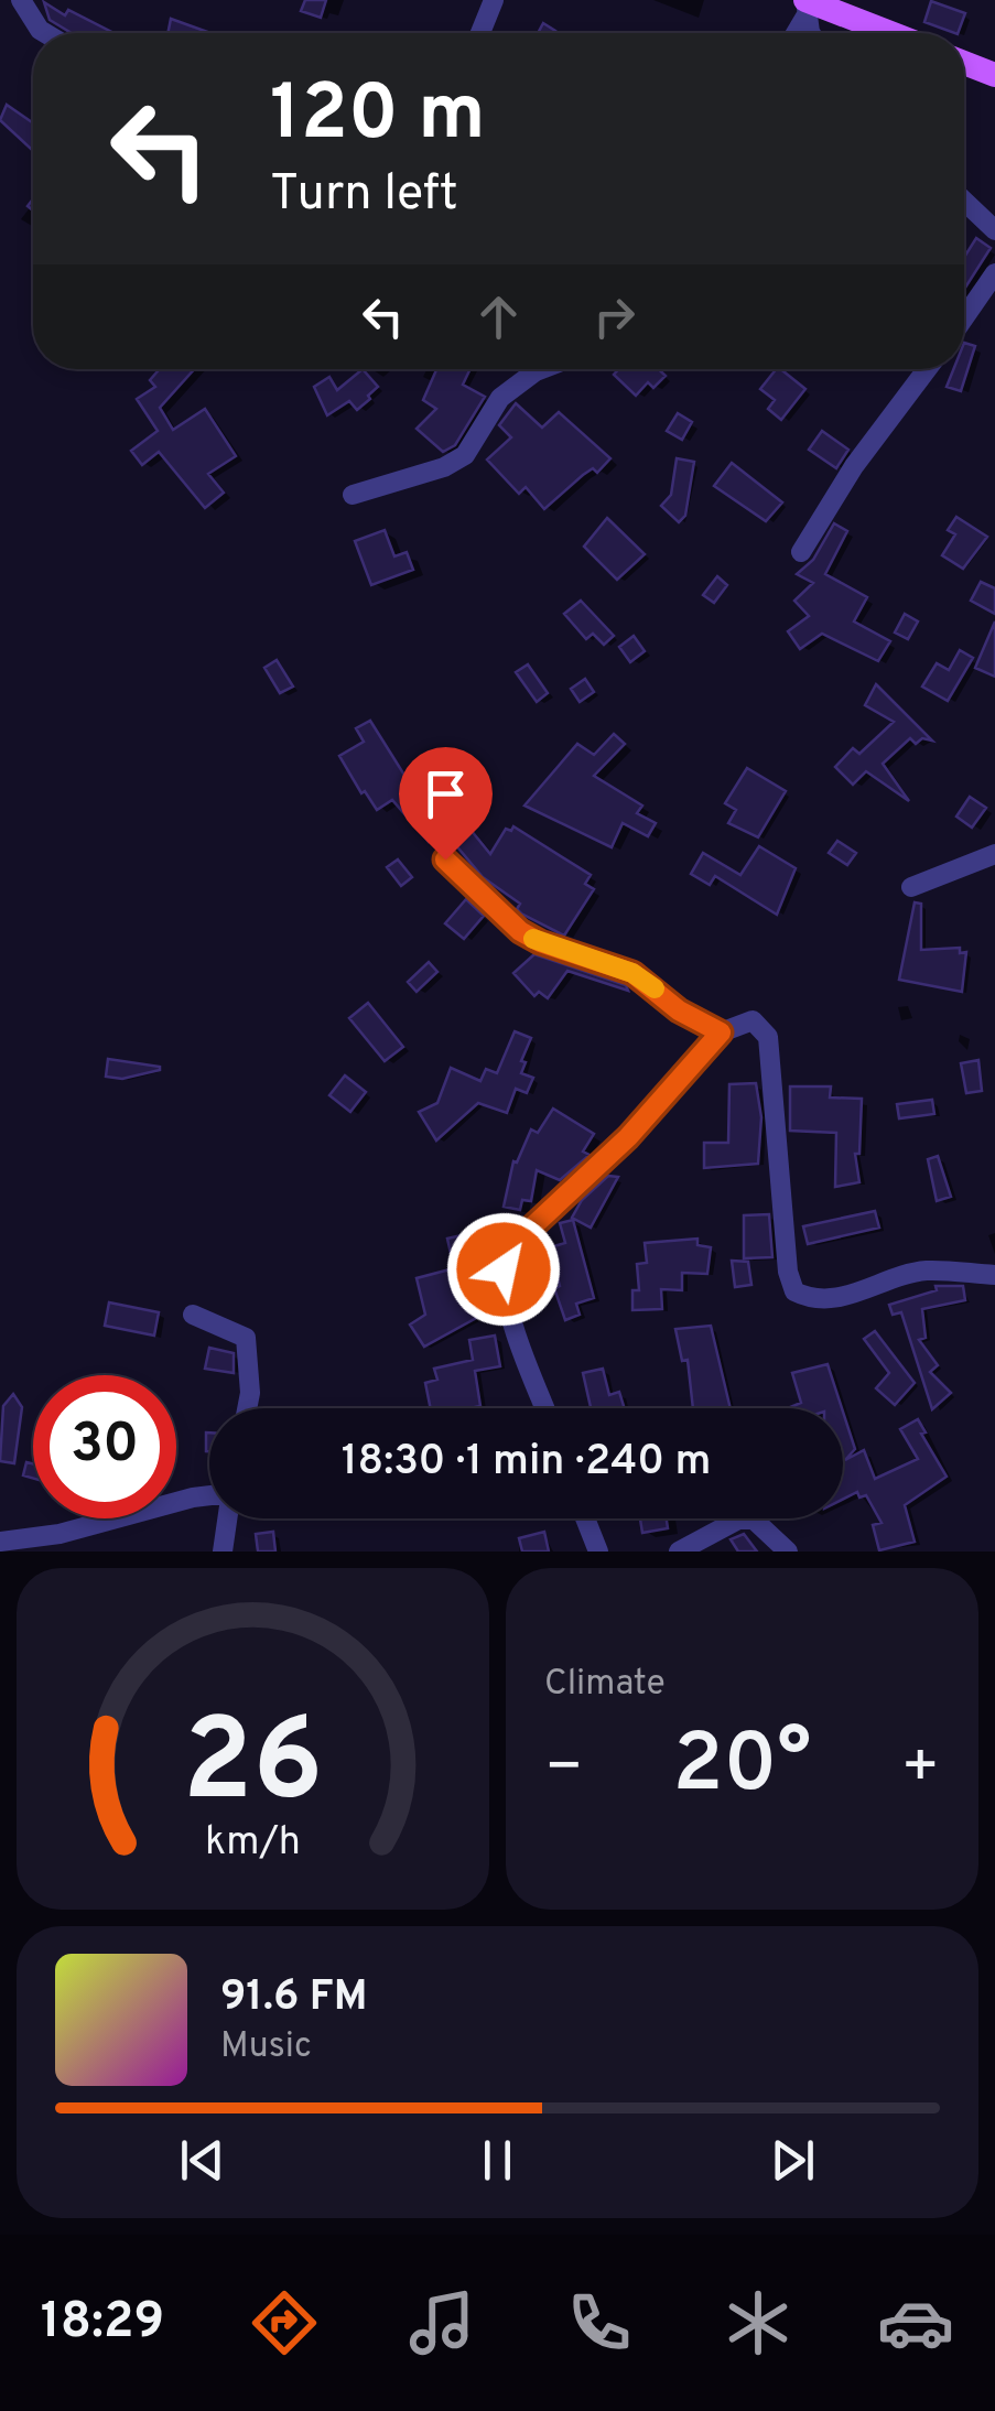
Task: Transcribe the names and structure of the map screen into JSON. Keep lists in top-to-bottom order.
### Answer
{
  "page": {
    "turn": ["120 m", "Turn left"],
    "limit": "30",
    "trip": "18:30 · 1 min · 240 m",
    "tile": "Climate",
    "heat": ["−", "20°", "+"],
    "song": ["91.6 FM", "Music"],
    "tabs": "18:29",
    "gauge": ["26", "km/h"]
  }
}
